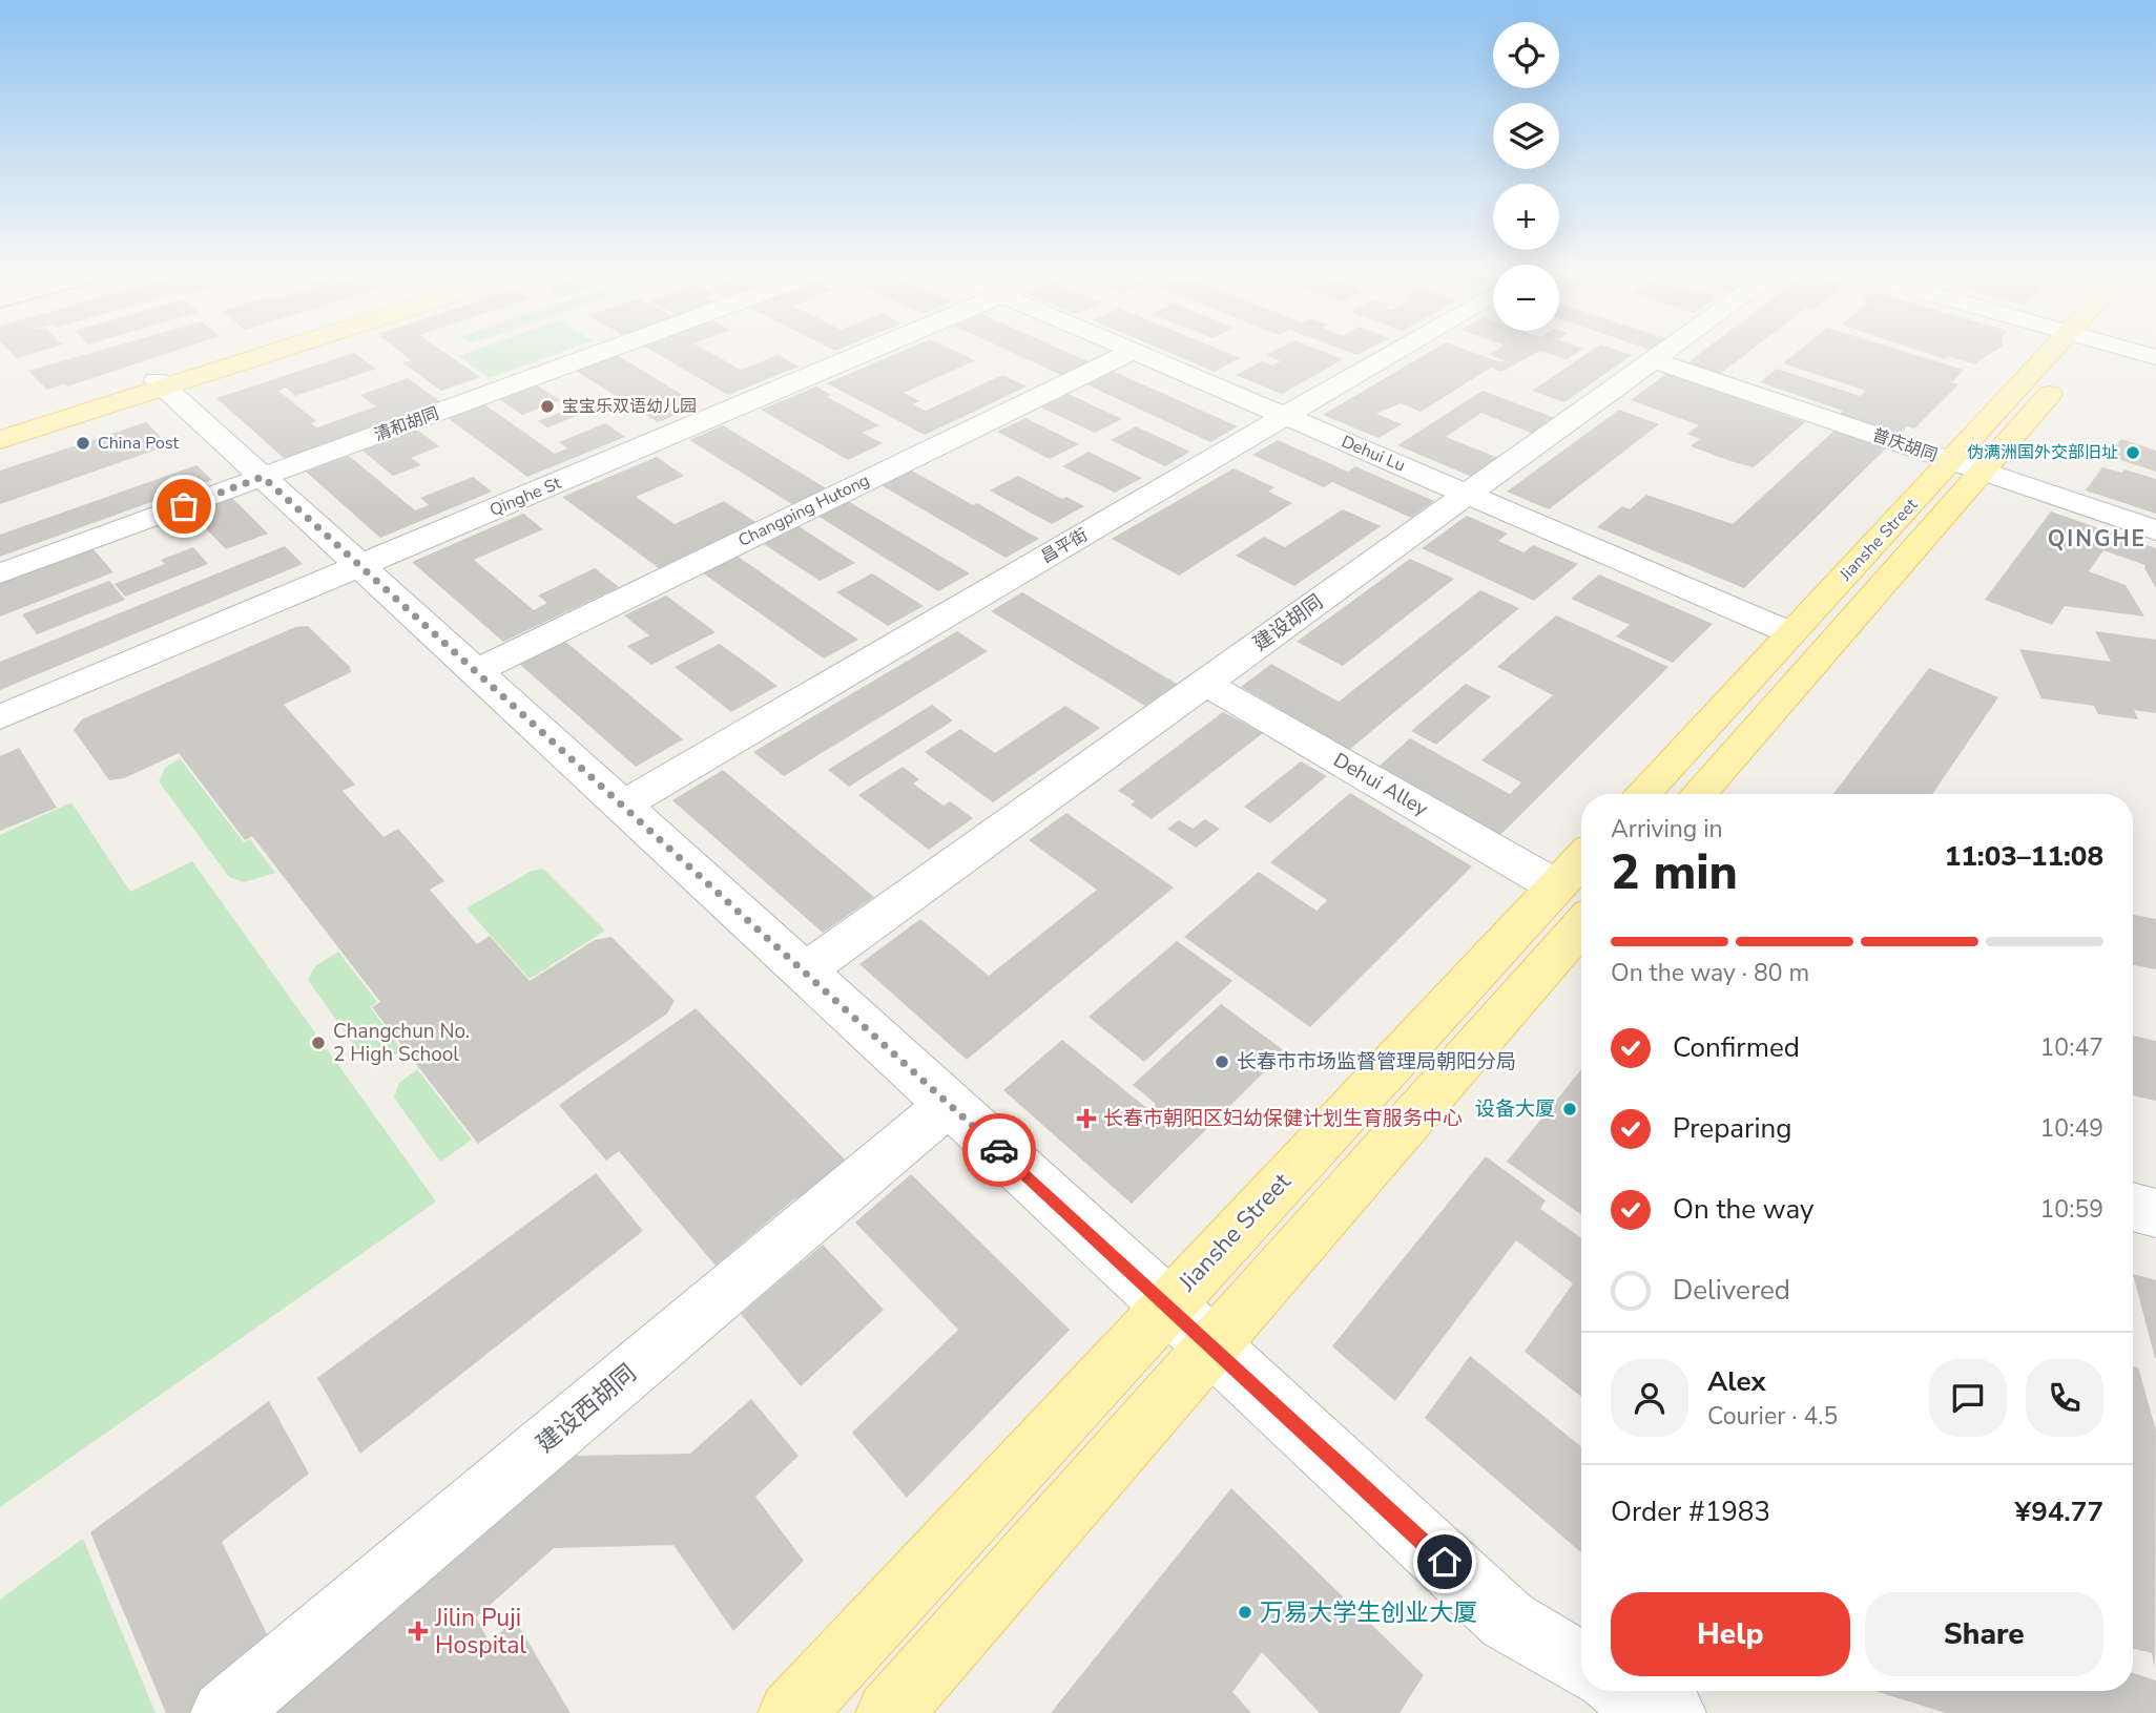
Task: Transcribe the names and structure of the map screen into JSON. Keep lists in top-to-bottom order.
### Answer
{
  "streets": {
    "main road": ["Jianshe Street"],
    "street": [
      "清和胡同",
      "普庆胡同",
      "Dehui Lu",
      "Qinghe St",
      "Changping Hutong",
      "昌平街",
      "建设胡同",
      "Dehui Alley",
      "建设西胡同"
    ]
  },
  "crossings": [
    ["普庆胡同", "Jianshe Street"],
    ["普庆胡同", "建设胡同"],
    ["Dehui Lu", "Jianshe Street"],
    ["Dehui Lu", "昌平街"],
    ["Dehui Lu", "建设胡同"],
    ["Jianshe Street", "Dehui Alley"],
    ["建设胡同", "Dehui Alley"]
  ],
  "districts": ["QINGHE"],
  "places": {
    "other": [
      "宝宝乐双语幼儿园",
      "China Post",
      "伪满洲国外交部旧址",
      "Changchun No. 2 High School",
      "长春市市场监督管理局朝阳分局",
      "设备大厦",
      "万易大学生创业大厦"
    ],
    "health": ["长春市朝阳区妇幼保健计划生育服务中心", "Jilin Puji Hospital"]
  },
  "page": {
    "map_buttons": ["+", "−"],
    "heading": ["2 min", "Arriving in", "11:03–11:08"],
    "panel": [
      "Alex",
      "Courier · 4.5",
      "Order #1983",
      "¥94.77"
    ],
    "bar": "On the way · 80 m",
    "list": [
      ["Confirmed", "10:47"],
      ["Preparing", "10:49"],
      ["On the way", "10:59"],
      "Delivered"
    ],
    "buttons": ["Help", "Share"]
  }
}
